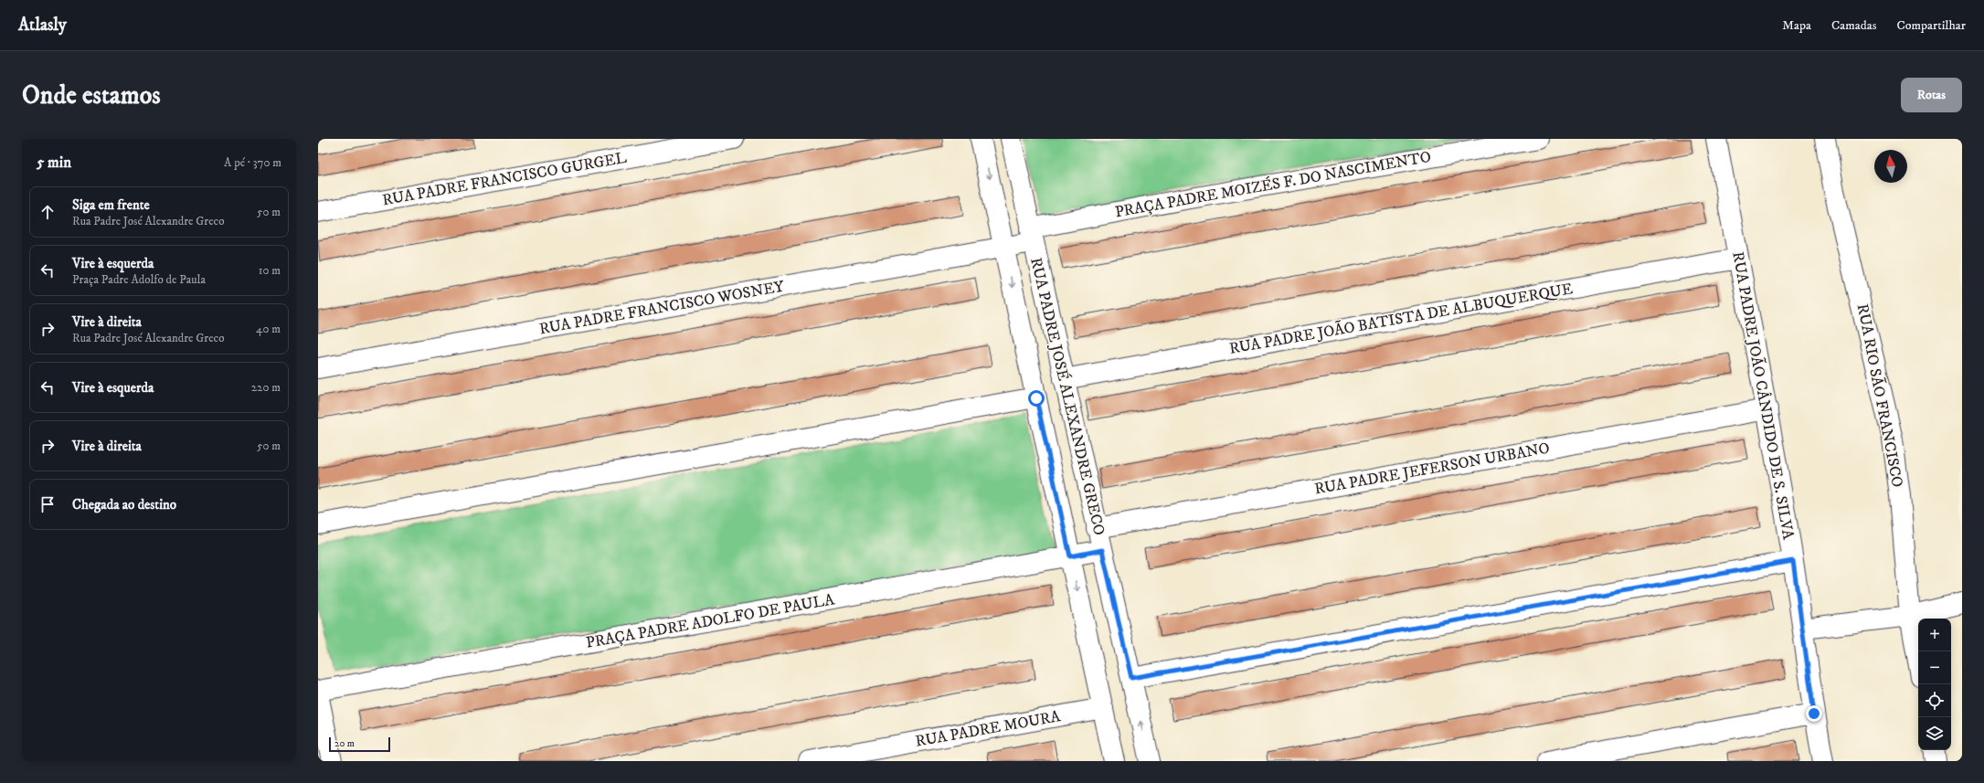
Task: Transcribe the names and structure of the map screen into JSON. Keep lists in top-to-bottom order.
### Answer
{
  "streets": {
    "street": [
      "RUA PADRE FRANCISCO GURGEL",
      "PRAÇA PADRE MOIZÉS F. DO NASCIMENTO",
      "RUA PADRE FRANCISCO WOSNEY",
      "RUA PADRE JOÃO BATISTA DE ALBUQUERQUE",
      "RUA PADRE JOÃO CÂNDIDO DE S. SILVA",
      "RUA RIO SÃO FRANCISCO",
      "RUA PADRE JOSÉ ALEXANDRE GRECO",
      "RUA PADRE JEFERSON URBANO",
      "PRAÇA PADRE ADOLFO DE PAULA",
      "RUA PADRE MOURA"
    ]
  },
  "crossings": [
    ["PRAÇA PADRE MOIZÉS F. DO NASCIMENTO", "RUA PADRE FRANCISCO WOSNEY"],
    ["PRAÇA PADRE MOIZÉS F. DO NASCIMENTO", "RUA PADRE JOSÉ ALEXANDRE GRECO"],
    ["RUA PADRE FRANCISCO WOSNEY", "RUA PADRE JOSÉ ALEXANDRE GRECO"],
    ["RUA PADRE JOÃO BATISTA DE ALBUQUERQUE", "RUA PADRE JOÃO CÂNDIDO DE S. SILVA"],
    ["RUA PADRE JOÃO BATISTA DE ALBUQUERQUE", "RUA PADRE JOSÉ ALEXANDRE GRECO"],
    ["RUA PADRE JOÃO CÂNDIDO DE S. SILVA", "RUA PADRE JEFERSON URBANO"],
    ["RUA PADRE JOSÉ ALEXANDRE GRECO", "RUA PADRE JEFERSON URBANO"],
    ["RUA PADRE JOSÉ ALEXANDRE GRECO", "PRAÇA PADRE ADOLFO DE PAULA"],
    ["RUA PADRE JOSÉ ALEXANDRE GRECO", "RUA PADRE MOURA"]
  ],
  "scale_bar": "20 m",
  "north": "top",
  "page": {
    "header": "Atlasly",
    "nav": ["Mapa", "Camadas", "Compartilhar"],
    "buttons": "Rotas",
    "title": "Onde estamos",
    "heading": ["5 min", "A pé · 370 m"],
    "list": [
      ["Siga em frente", "Rua Padre José Alexandre Greco", "50 m"],
      ["Vire à esquerda", "Praça Padre Adolfo de Paula", "10 m"],
      ["Vire à direita", "Rua Padre José Alexandre Greco", "40 m"],
      ["Vire à esquerda", "220 m"],
      ["Vire à direita", "50 m"],
      "Chegada ao destino"
    ],
    "map_buttons": ["+", "−"],
    "scale": "20 m"
  }
}
